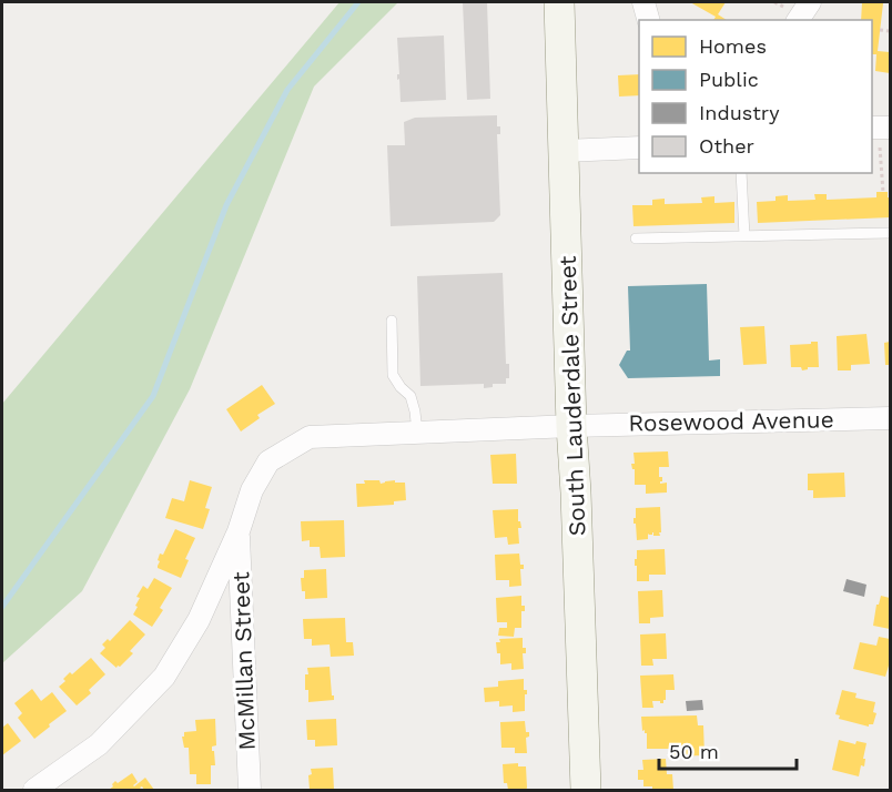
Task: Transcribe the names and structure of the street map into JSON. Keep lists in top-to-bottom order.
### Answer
{
  "streets": {
    "street": ["South Lauderdale Street", "Rosewood Avenue", "McMillan Street"]
  },
  "crossings": [
    ["South Lauderdale Street", "Rosewood Avenue"],
    ["Rosewood Avenue", "McMillan Street"]
  ],
  "legend": [
    "Homes",
    "Public",
    "Industry",
    "Other"
  ],
  "scale_bar": "50 m"
}
